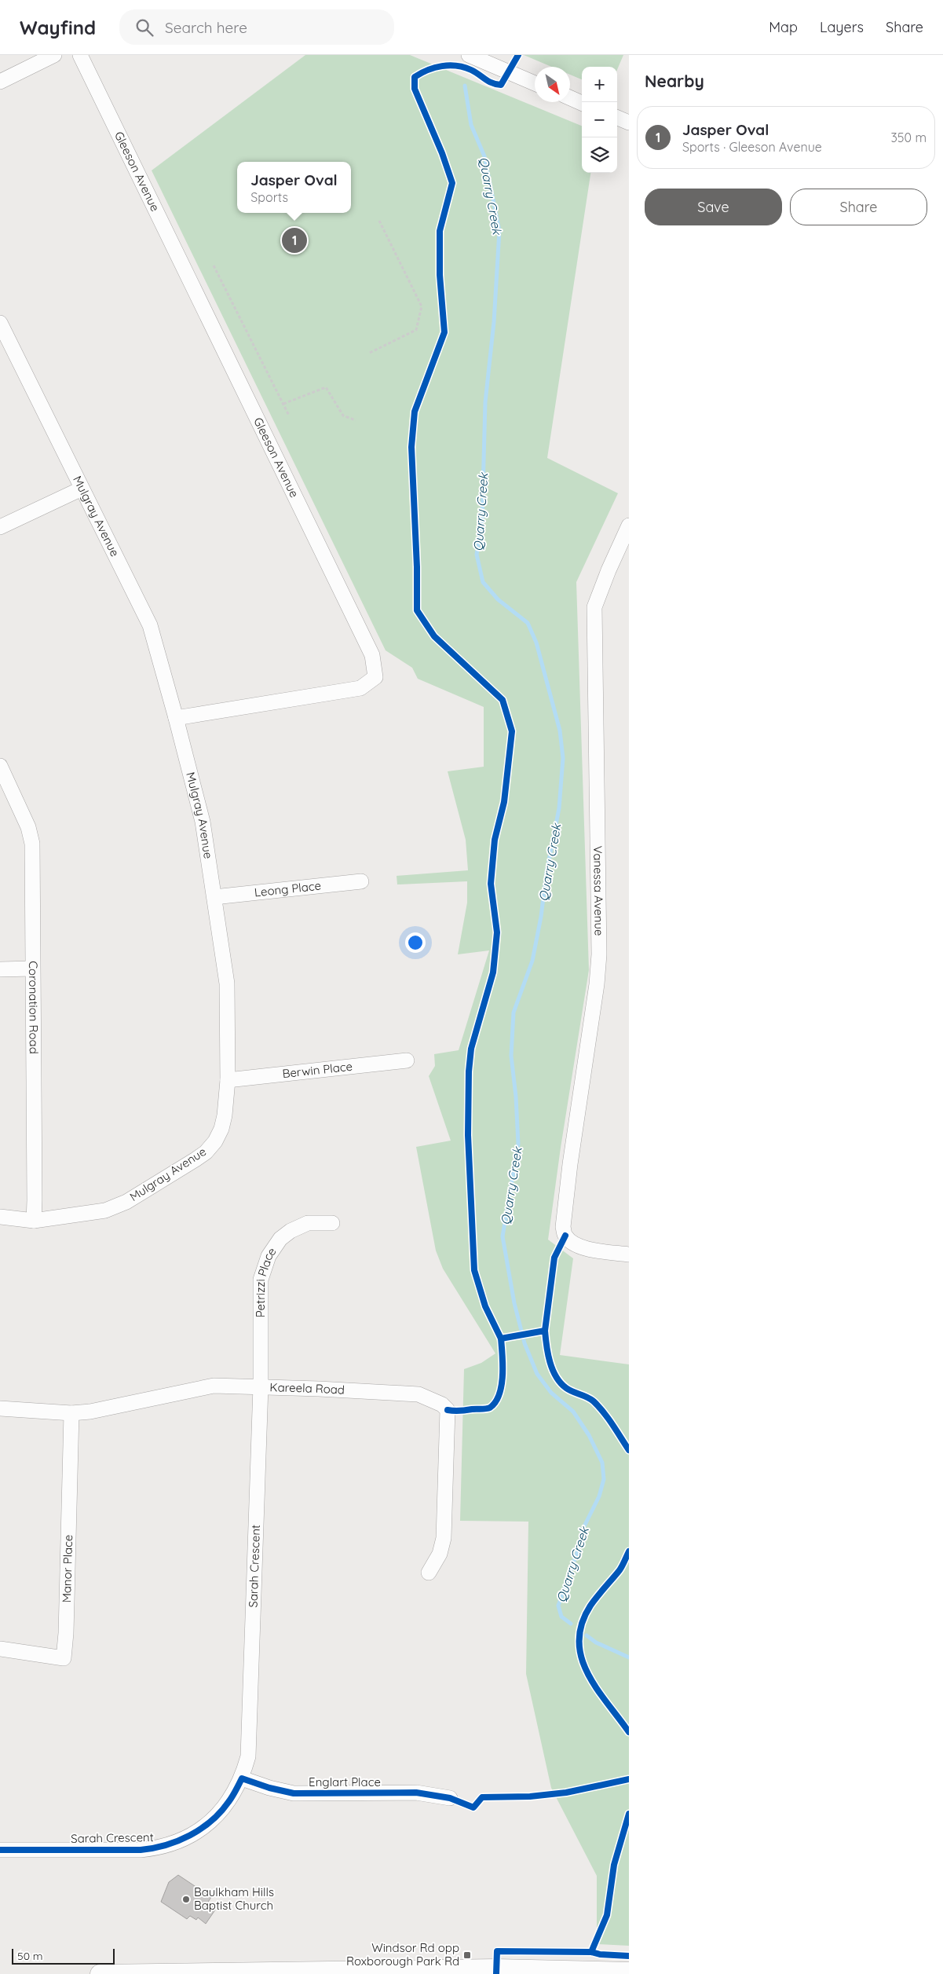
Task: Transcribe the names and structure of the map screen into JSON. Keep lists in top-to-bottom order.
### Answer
{
  "streets": {
    "street": [
      "Gleeson Avenue",
      "Mulgray Avenue",
      "Leong Place",
      "Vanessa Avenue",
      "Coronation Road",
      "Berwin Place",
      "Petrizzi Place",
      "Kareela Road",
      "Sarah Crescent",
      "Manor Place",
      "Englart Place"
    ]
  },
  "crossings": [
    ["Gleeson Avenue", "Mulgray Avenue"],
    ["Mulgray Avenue", "Leong Place"],
    ["Mulgray Avenue", "Coronation Road"],
    ["Mulgray Avenue", "Berwin Place"],
    ["Petrizzi Place", "Kareela Road"],
    ["Petrizzi Place", "Sarah Crescent"],
    ["Kareela Road", "Sarah Crescent"],
    ["Kareela Road", "Manor Place"],
    ["Sarah Crescent", "Englart Place"]
  ],
  "water": ["Quarry Creek"],
  "places": {
    "other": ["Baulkham Hills Baptist Church"],
    "transit": ["Windsor Rd opp Roxborough Park Rd"]
  },
  "scale_bar": "50 m",
  "north": "bottom right",
  "page": {
    "header": "Wayfind",
    "search": "Search here",
    "nav": ["Map", "Layers", "Share"],
    "heading": "Nearby",
    "map_buttons": ["+", "−"],
    "list": [
      {
        "mark": "1",
        "name": "Jasper Oval",
        "note": "Sports · Gleeson Avenue",
        "value": "350 m"
      }
    ],
    "popup": ["Jasper Oval", "Sports"],
    "buttons": ["Save", "Share"],
    "pins": "1",
    "scale": "50 m"
  }
}
